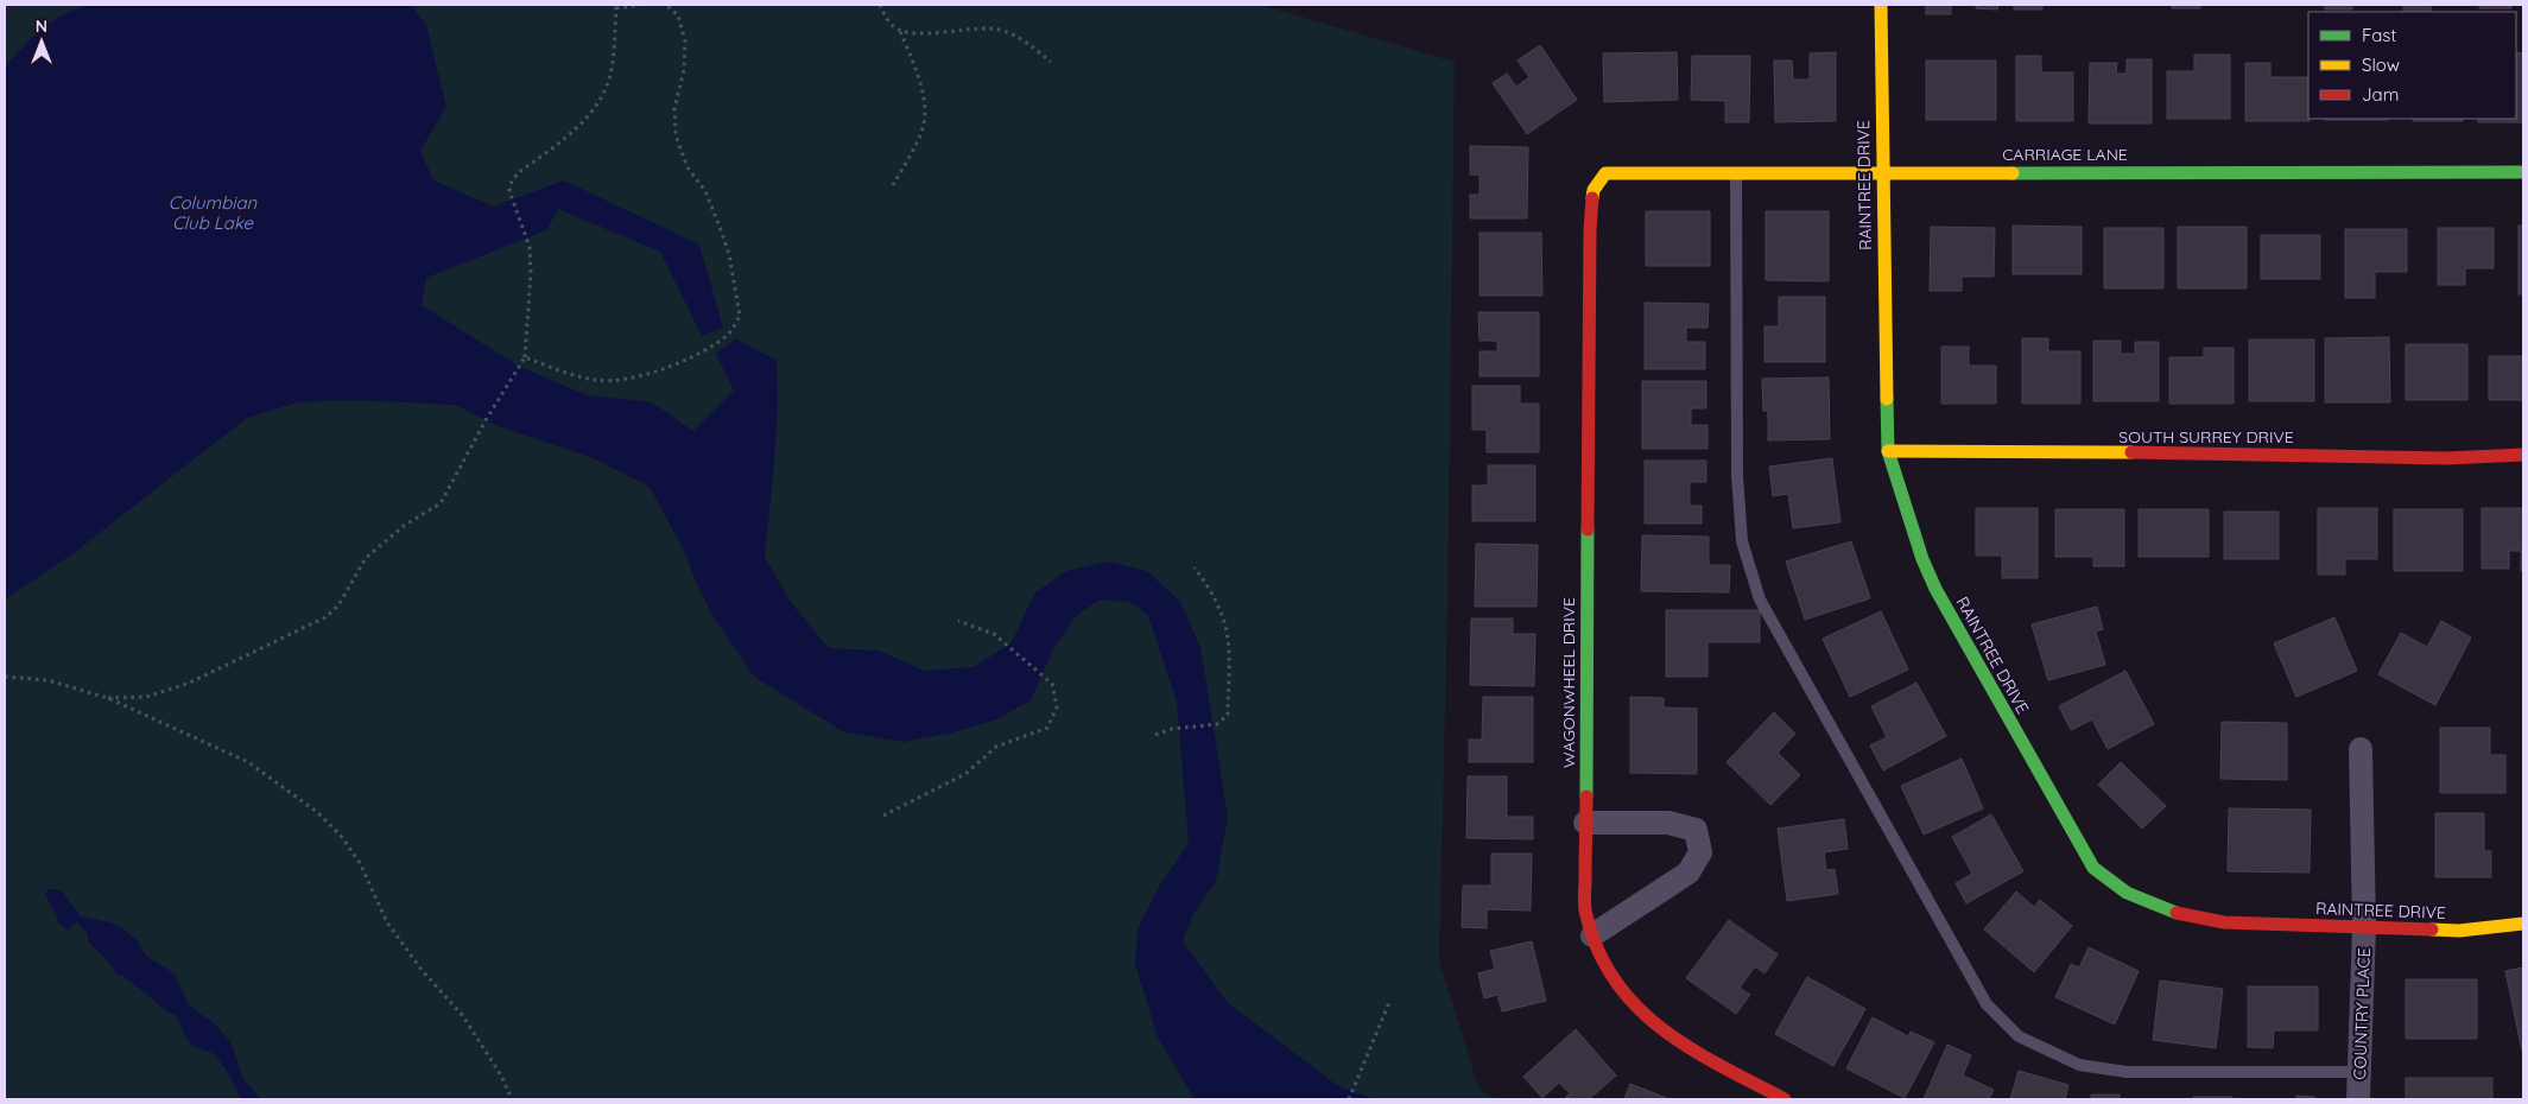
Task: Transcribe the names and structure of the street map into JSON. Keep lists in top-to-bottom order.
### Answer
{
  "streets": {
    "street": [
      "CARRIAGE LANE",
      "RAINTREE DRIVE",
      "SOUTH SURREY DRIVE",
      "WAGONWHEEL DRIVE",
      "COUNTRY PLACE"
    ]
  },
  "crossings": [
    ["CARRIAGE LANE", "RAINTREE DRIVE"],
    ["CARRIAGE LANE", "WAGONWHEEL DRIVE"],
    ["RAINTREE DRIVE", "SOUTH SURREY DRIVE"],
    ["RAINTREE DRIVE", "COUNTRY PLACE"]
  ],
  "water": ["Columbian Club Lake"],
  "legend": ["Fast", "Slow", "Jam"],
  "north": "top"
}
